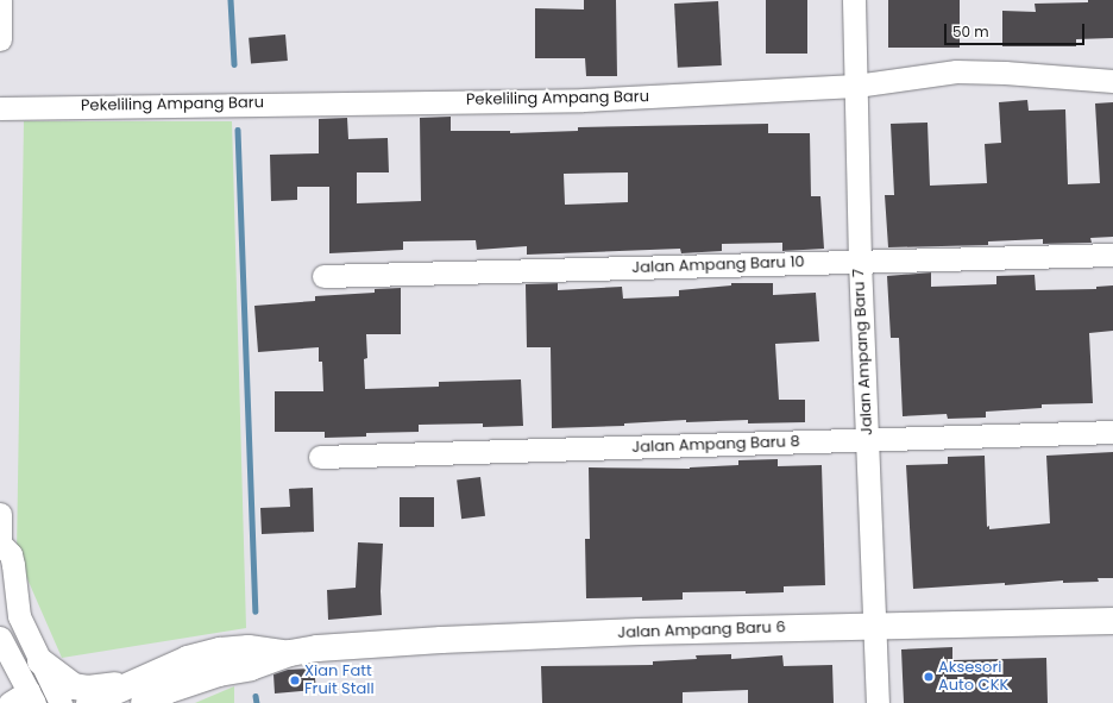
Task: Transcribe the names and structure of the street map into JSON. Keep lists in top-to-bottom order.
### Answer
{
  "streets": {
    "main road": ["Jalan Ampang Baru 6"],
    "street": [
      "Pekeliling Ampang Baru",
      "Jalan Ampang Baru 10",
      "Jalan Ampang Baru 7",
      "Jalan Ampang Baru 8"
    ]
  },
  "crossings": [
    ["Pekeliling Ampang Baru", "Jalan Ampang Baru 7"],
    ["Jalan Ampang Baru 10", "Jalan Ampang Baru 7"],
    ["Jalan Ampang Baru 7", "Jalan Ampang Baru 8"],
    ["Jalan Ampang Baru 7", "Jalan Ampang Baru 6"]
  ],
  "places": ["Aksesori Auto CKK", "Xian Fatt Fruit Stall"],
  "scale_bar": "50 m"
}
